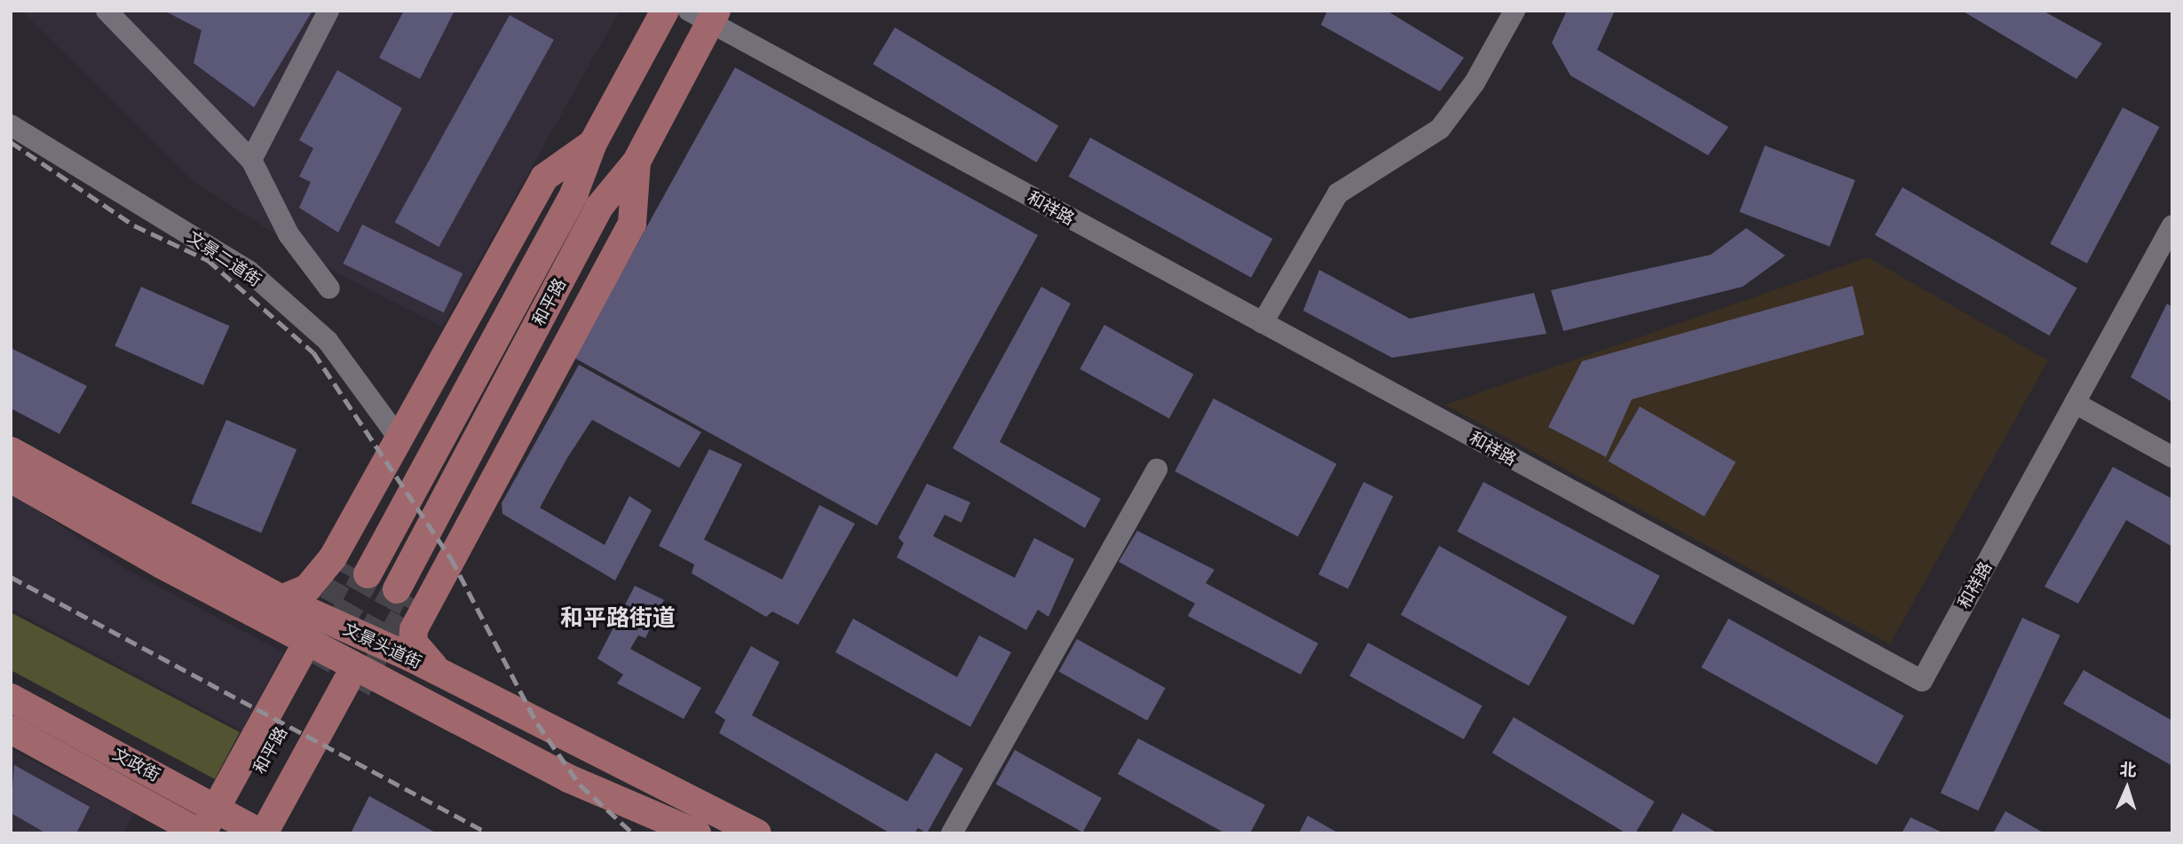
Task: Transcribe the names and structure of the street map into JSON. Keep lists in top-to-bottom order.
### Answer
{
  "streets": {
    "main road": ["和平路", "文景头道街", "文政街"],
    "street": ["和祥路", "文景二道街"]
  },
  "crossings": [
    ["和平路", "文政街"]
  ],
  "districts": ["和平路街道"],
  "north": "top"
}
